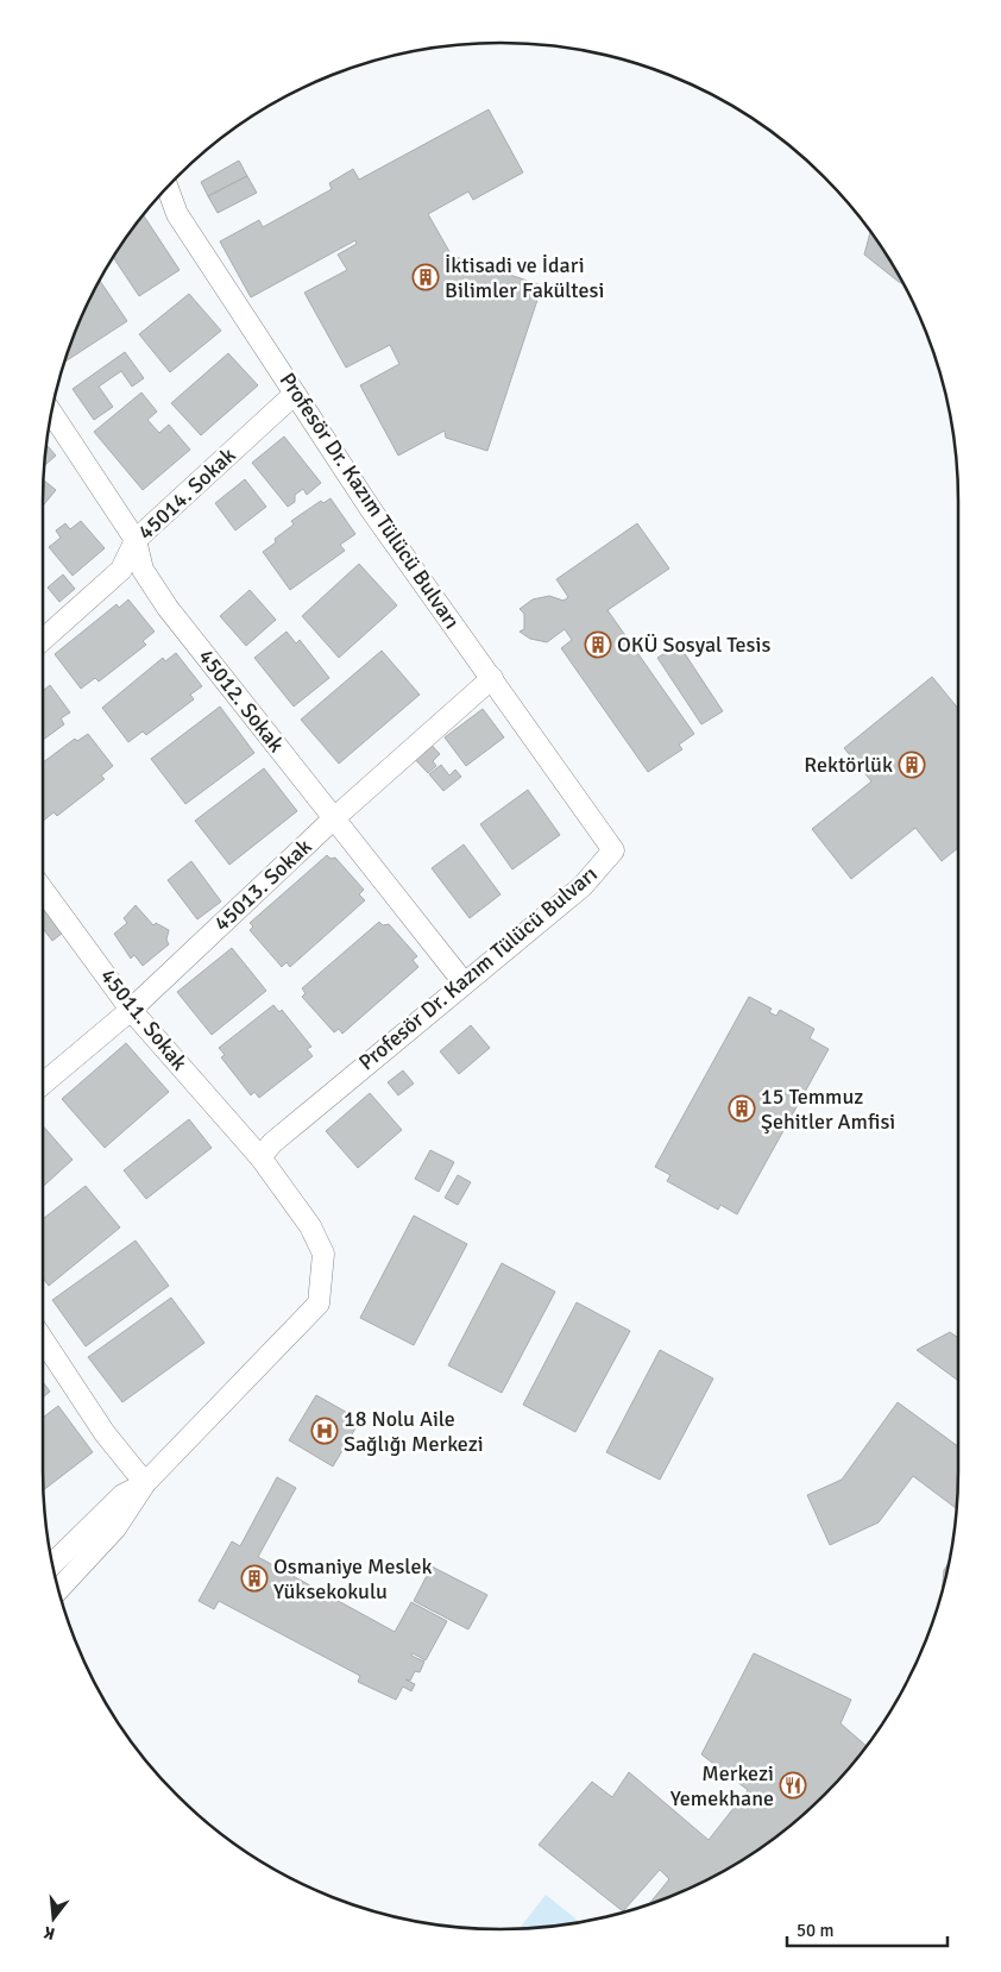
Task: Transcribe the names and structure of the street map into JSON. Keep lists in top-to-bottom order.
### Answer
{
  "streets": {
    "street": [
      "45014. Sokak",
      "Profesör Dr. Kazım Tülücü Bulvarı",
      "45012. Sokak",
      "45013. Sokak",
      "45011. Sokak"
    ]
  },
  "crossings": [
    ["45014. Sokak", "Profesör Dr. Kazım Tülücü Bulvarı"],
    ["45014. Sokak", "45012. Sokak"],
    ["Profesör Dr. Kazım Tülücü Bulvarı", "45012. Sokak"],
    ["Profesör Dr. Kazım Tülücü Bulvarı", "45013. Sokak"],
    ["Profesör Dr. Kazım Tülücü Bulvarı", "45011. Sokak"],
    ["45012. Sokak", "45013. Sokak"],
    ["45013. Sokak", "45011. Sokak"]
  ],
  "places": {
    "building": [
      "İktisadi ve İdari Bilimler Fakültesi",
      "OKÜ Sosyal Tesis",
      "Rektörlük",
      "15 Temmuz Şehitler Amfisi",
      "Osmaniye Meslek Yüksekokulu"
    ],
    "hospital": ["18 Nolu Aile Sağlığı Merkezi"],
    "restaurant": ["Merkezi Yemekhane"]
  },
  "scale_bar": "50 m",
  "north": "bottom"
}
